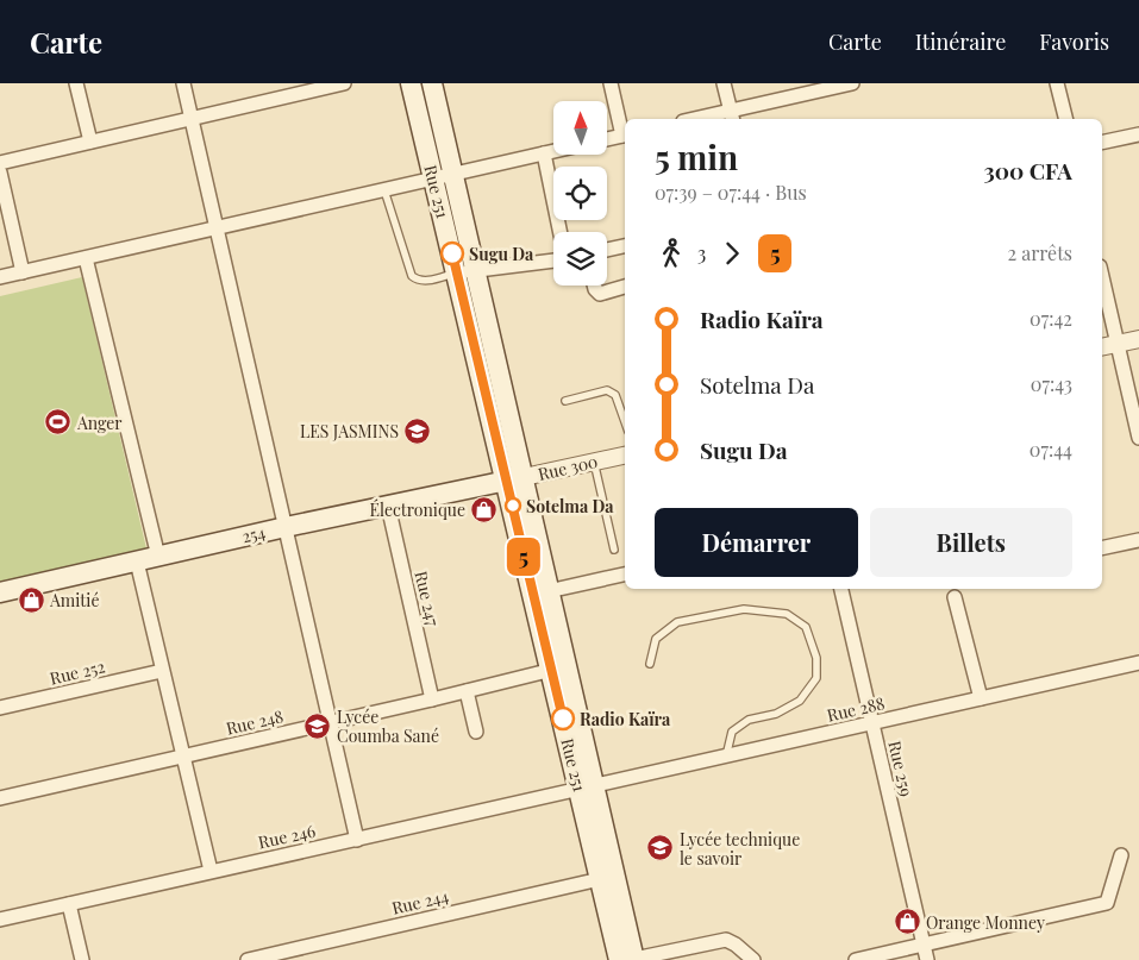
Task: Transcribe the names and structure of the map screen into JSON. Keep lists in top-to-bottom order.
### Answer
{
  "streets": {
    "main road": ["Rue 251", "254"],
    "street": [
      "Rue 300",
      "Rue 247",
      "Rue 252",
      "Rue 288",
      "Rue 248",
      "Rue 259",
      "Rue 246",
      "Rue 244"
    ]
  },
  "crossings": [
    ["Rue 251", "Rue 300"],
    ["Rue 251", "254"],
    ["Rue 251", "Rue 288"],
    ["Rue 251", "Rue 248"],
    ["Rue 251", "Rue 246"],
    ["Rue 251", "Rue 244"],
    ["Rue 300", "254"],
    ["254", "Rue 247"],
    ["Rue 247", "Rue 248"],
    ["Rue 288", "Rue 259"],
    ["Rue 288", "Rue 246"]
  ],
  "places": {
    "other": ["Sugu Da", "Sotelma Da", "Radio Kaïra"],
    "sports": ["Anger"],
    "school or university": ["LES JASMINS", "Lycée Coumba Sané", "Lycée technique le savoir"],
    "shop": ["Électronique", "Amitié", "Orange Monney"]
  },
  "lines": ["bus line 5"],
  "north": "top",
  "page": {
    "header": "Carte",
    "nav": ["Carte", "Itinéraire", "Favoris"],
    "on_map": "5",
    "heading": ["5 min", "07:39 – 07:44 · Bus", "300 CFA"],
    "legs": ["3", "5", "2 arrêts"],
    "list": [
      {
        "name": "Radio Kaïra",
        "value": "07:42"
      },
      {
        "name": "Sotelma Da",
        "value": "07:43"
      },
      {
        "name": "Sugu Da",
        "value": "07:44"
      }
    ],
    "buttons": ["Démarrer", "Billets"]
  }
}
